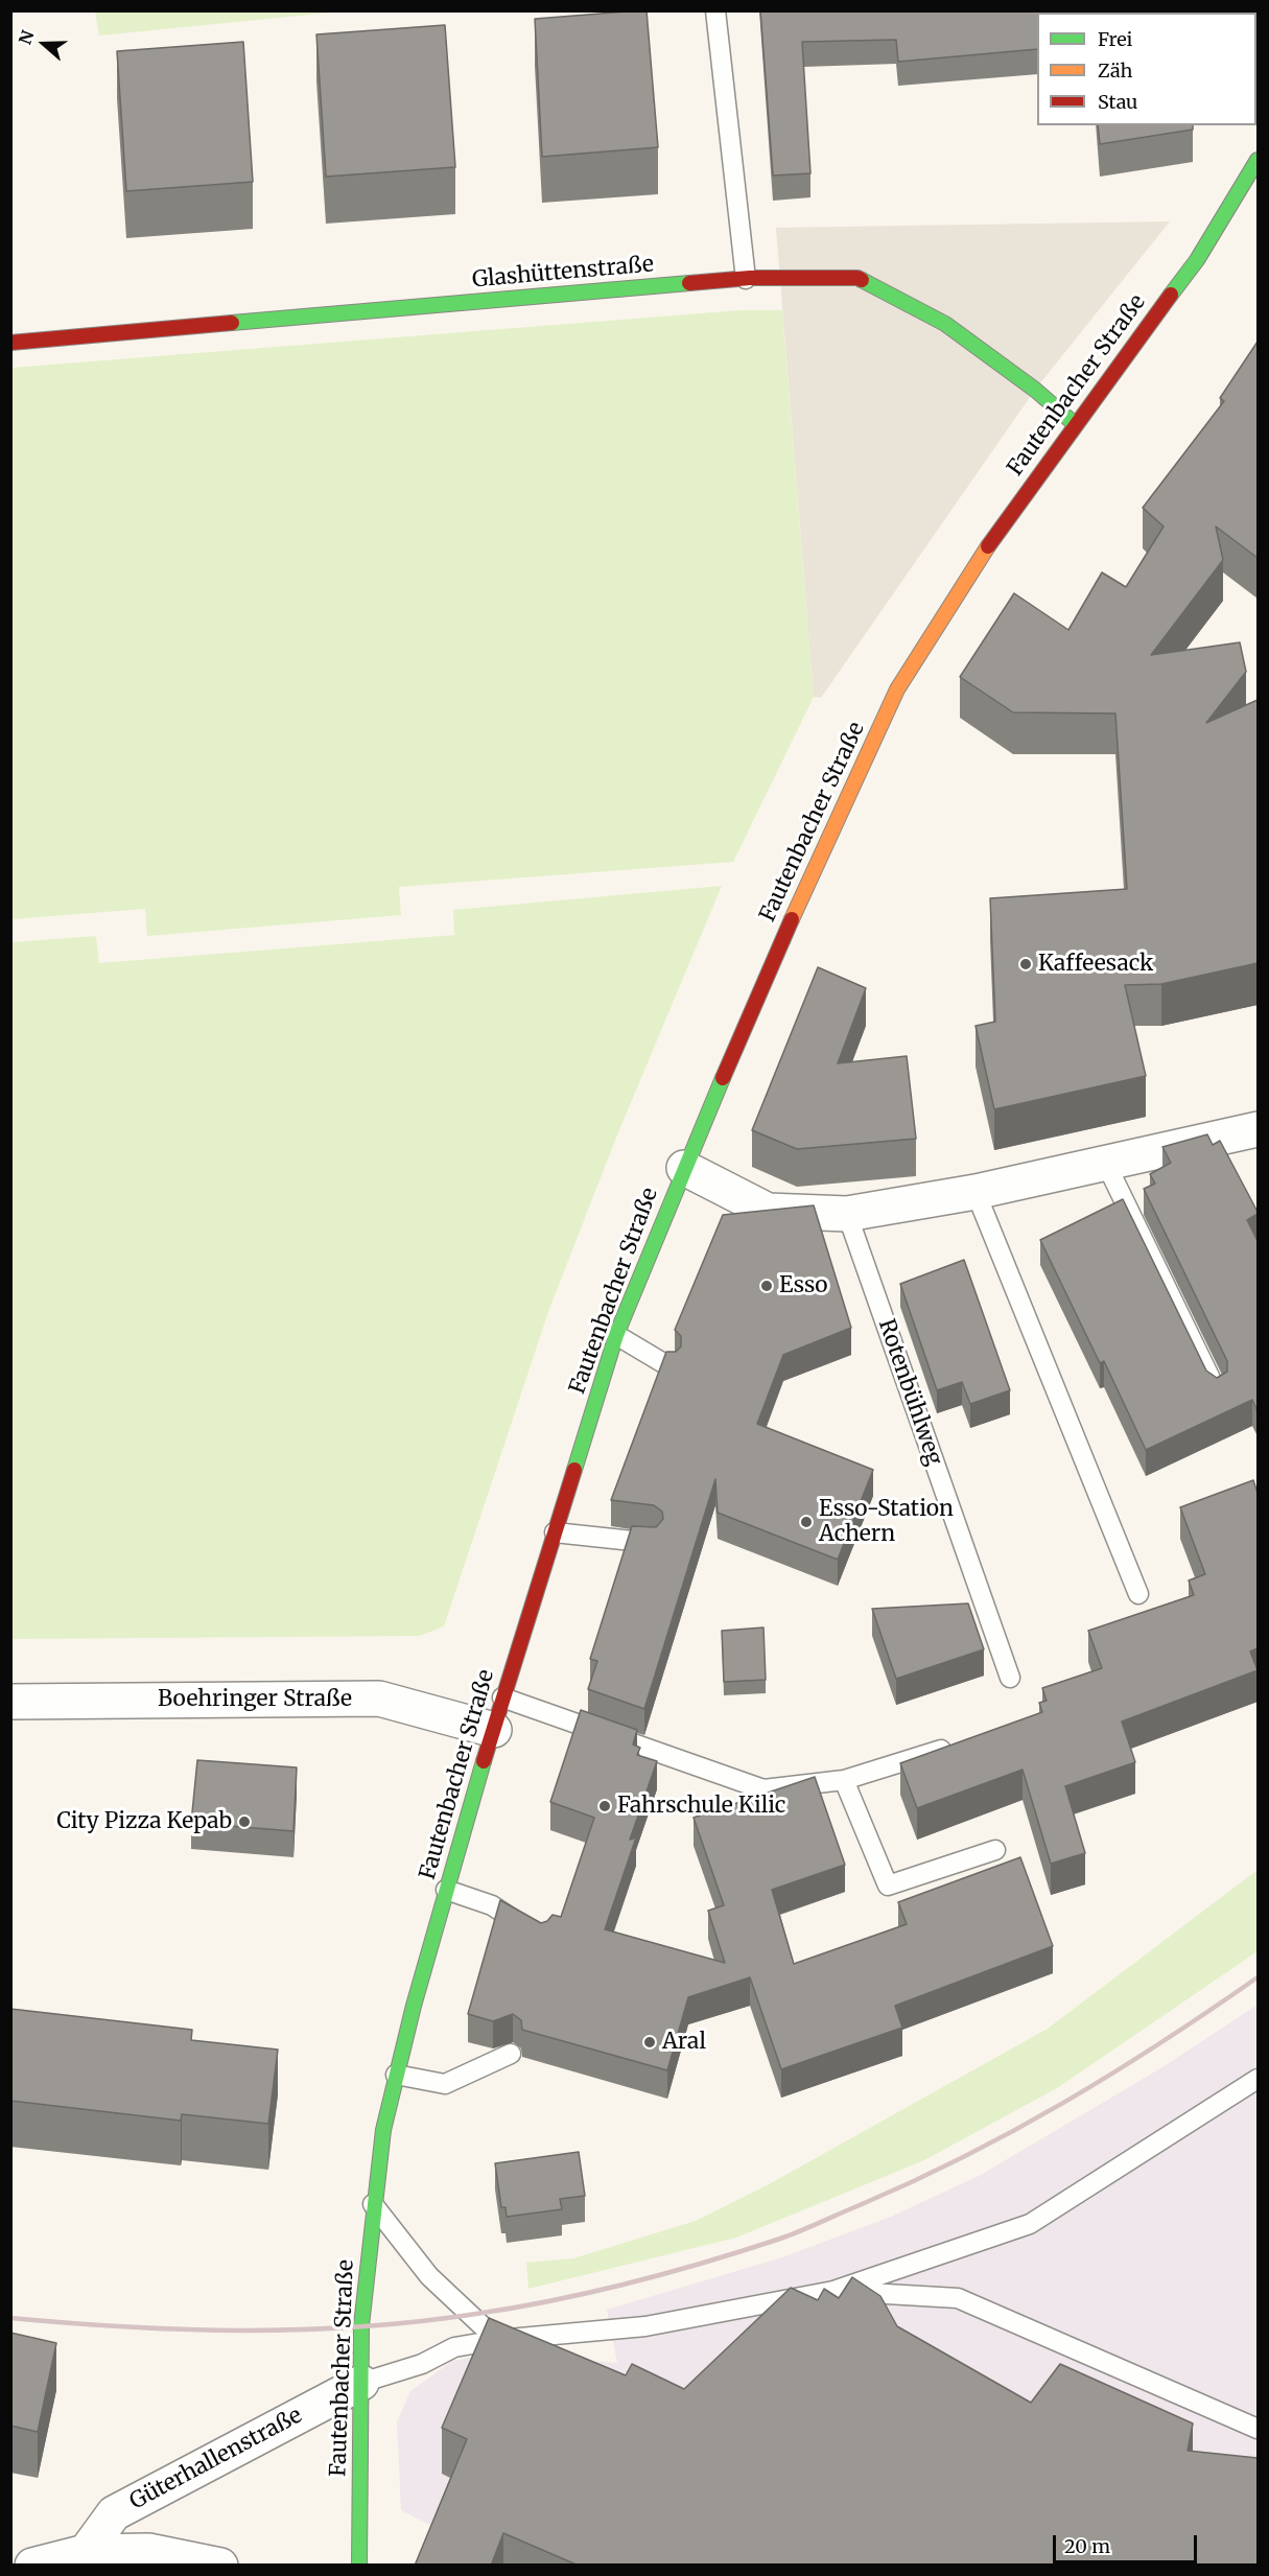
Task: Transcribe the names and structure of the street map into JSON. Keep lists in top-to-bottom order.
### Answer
{
  "streets": {
    "street": [
      "Glashüttenstraße",
      "Fautenbacher Straße",
      "Boehringer Straße",
      "Güterhallenstraße"
    ],
    "lane": ["Rotenbühlweg"]
  },
  "crossings": [
    ["Glashüttenstraße", "Fautenbacher Straße"],
    ["Fautenbacher Straße", "Boehringer Straße"],
    ["Fautenbacher Straße", "Güterhallenstraße"]
  ],
  "places": [
    "Kaffeesack",
    "Esso",
    "Esso-Station Achern",
    "Fahrschule Kilic",
    "City Pizza Kepab",
    "Aral"
  ],
  "legend": ["Frei", "Zäh", "Stau"],
  "scale_bar": "20 m",
  "north": "left"
}
